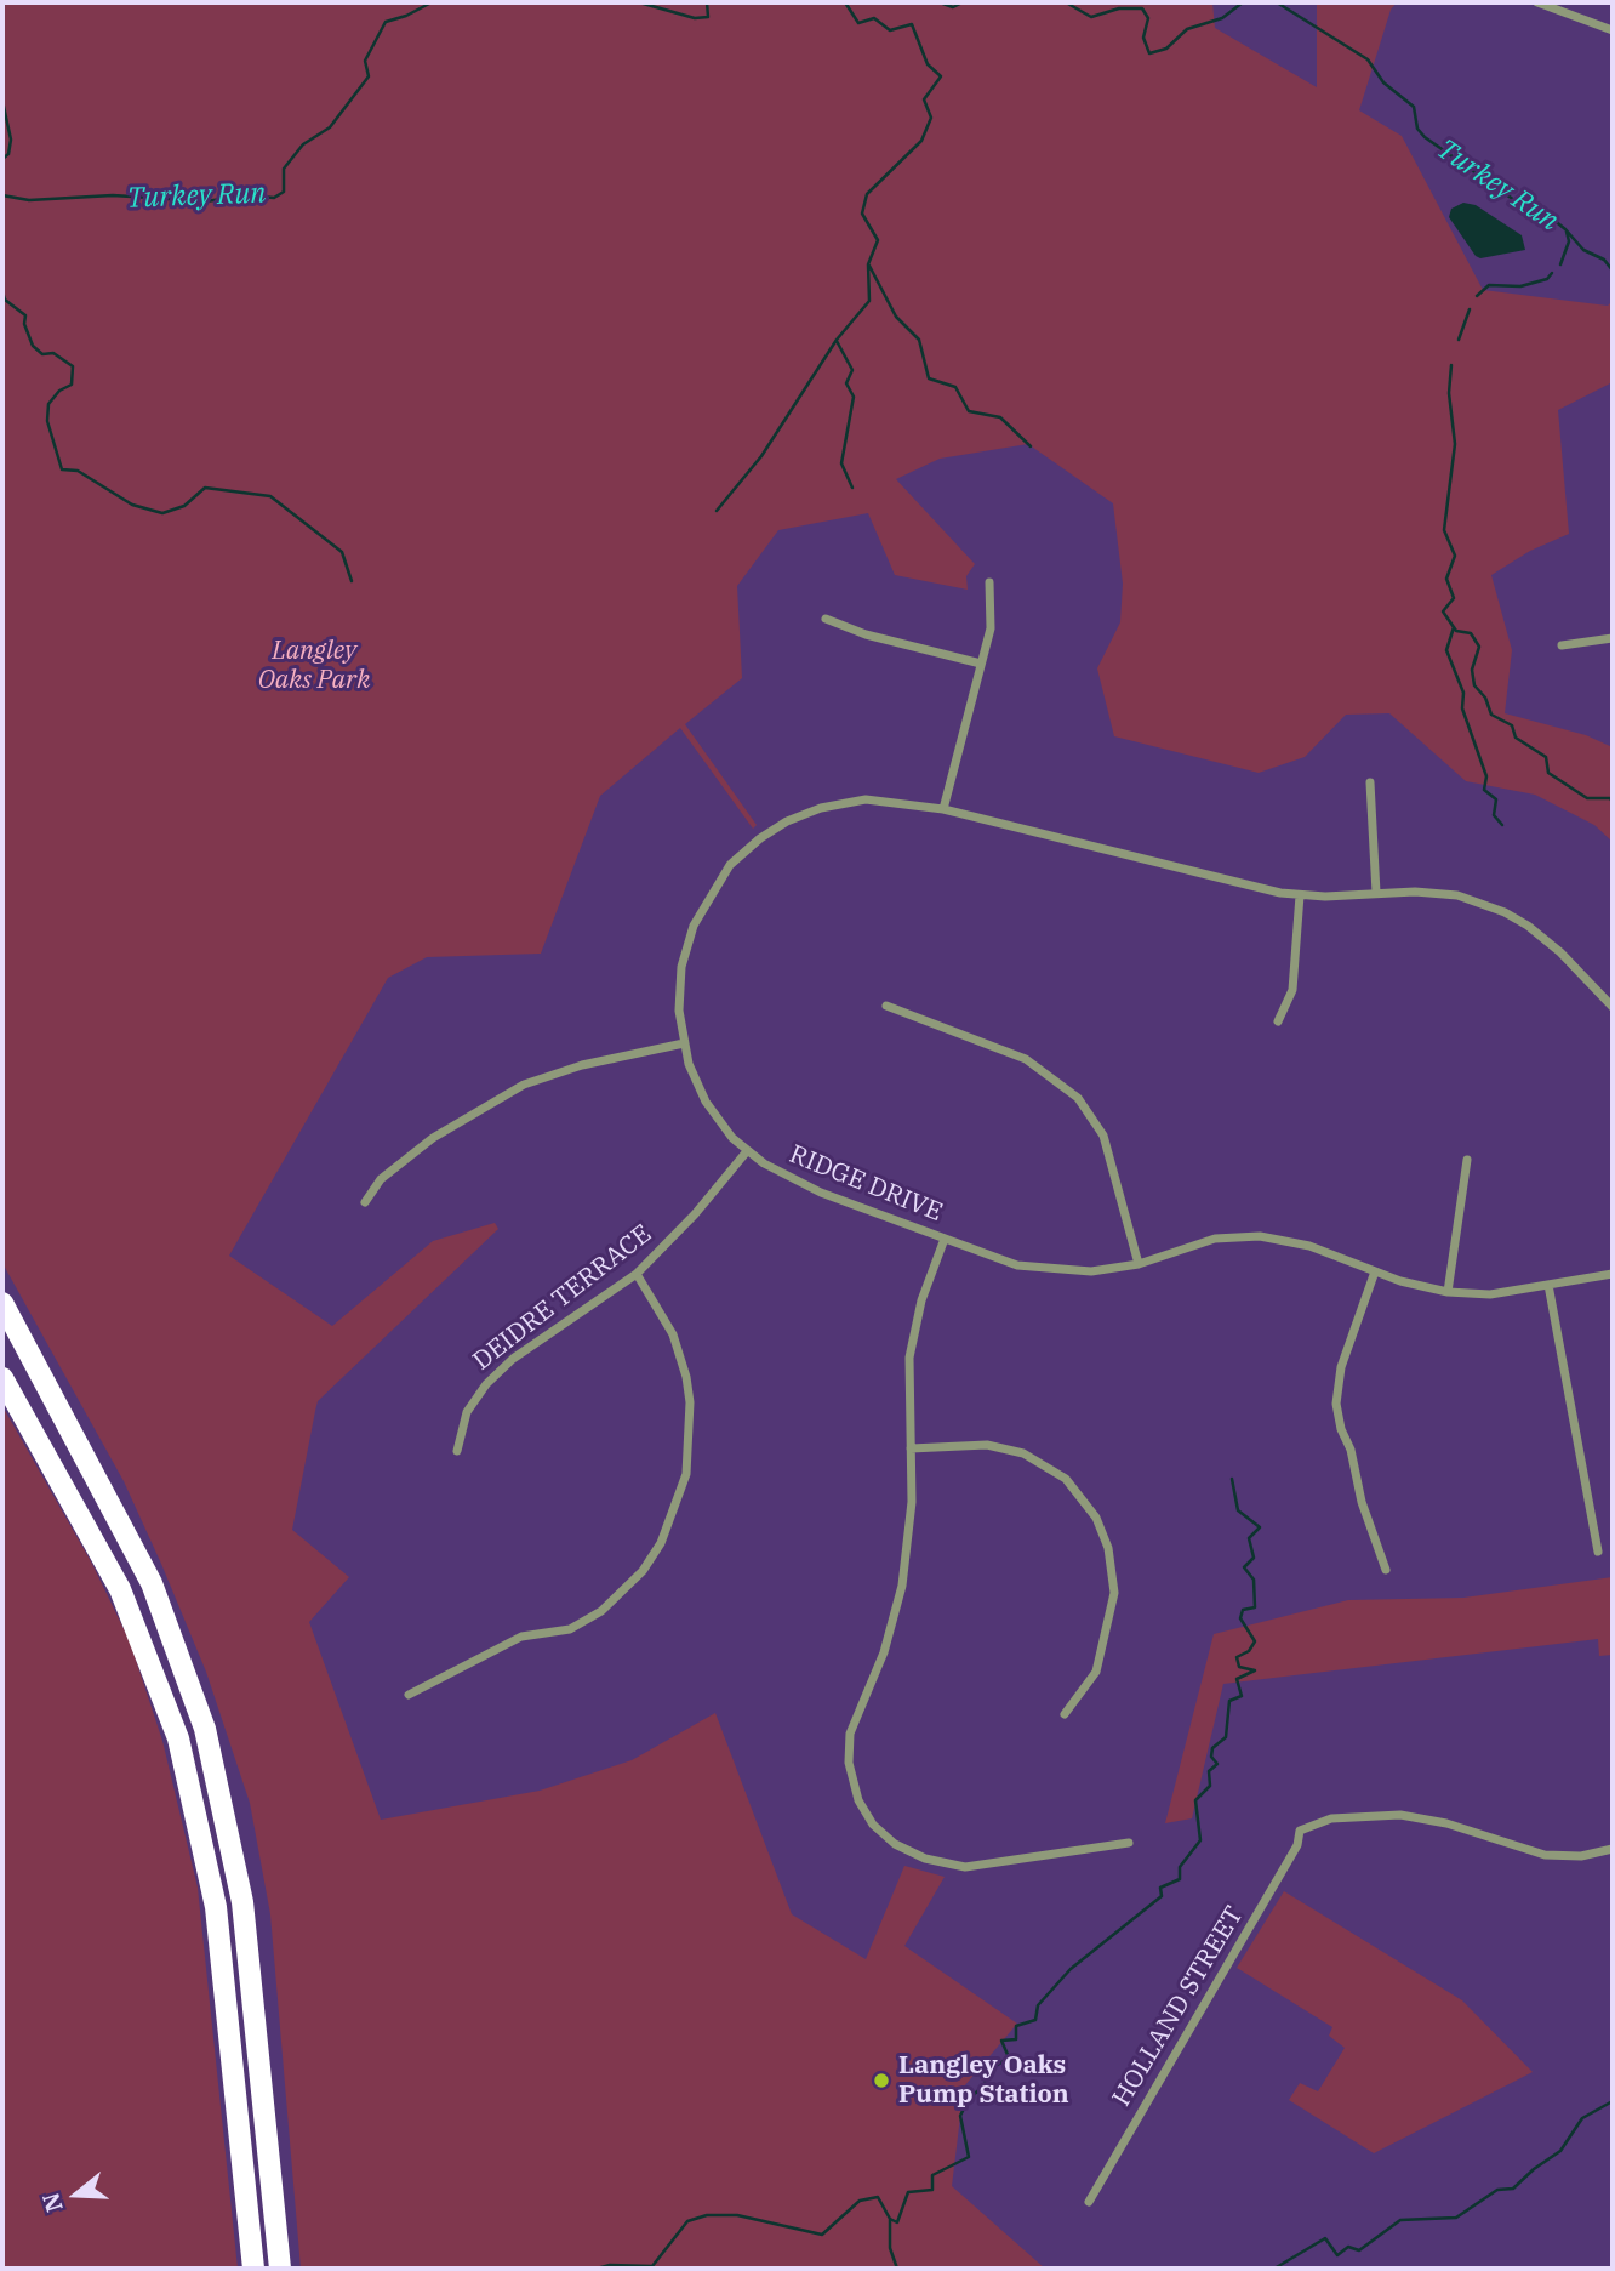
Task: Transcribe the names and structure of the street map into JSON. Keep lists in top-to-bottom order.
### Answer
{
  "streets": {
    "street": ["RIDGE DRIVE", "DEIDRE TERRACE", "HOLLAND STREET"]
  },
  "crossings": [
    ["RIDGE DRIVE", "DEIDRE TERRACE"]
  ],
  "water": ["Turkey Run"],
  "parks": ["Langley Oaks Park"],
  "places": ["Langley Oaks Pump Station"],
  "north": "left"
}
